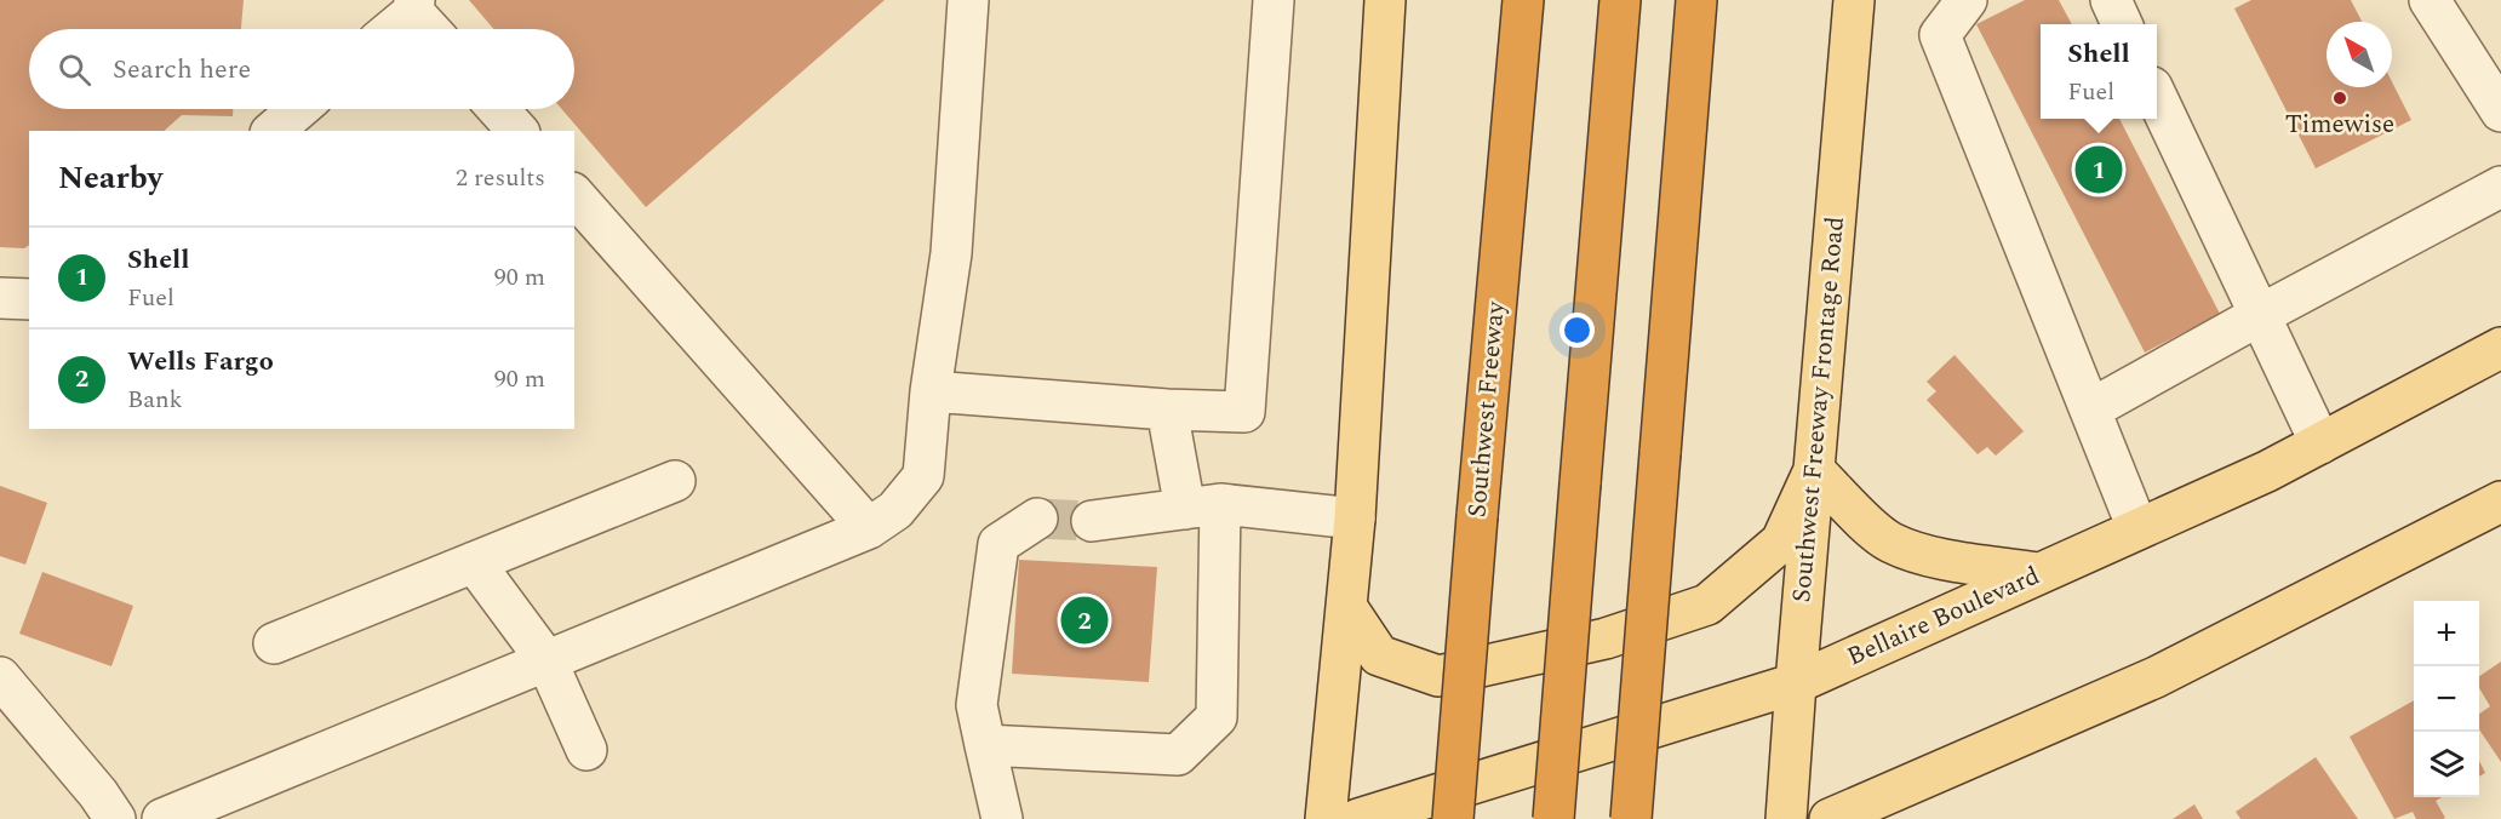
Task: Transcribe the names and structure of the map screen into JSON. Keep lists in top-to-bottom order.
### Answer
{
  "streets": {
    "highway": ["Southwest Freeway"],
    "main road": ["Southwest Freeway Frontage Road", "Bellaire Boulevard"]
  },
  "crossings": [
    ["Southwest Freeway Frontage Road", "Bellaire Boulevard"]
  ],
  "places": ["Timewise"],
  "north": "top left",
  "page": {
    "popup": ["Shell", "Fuel"],
    "search": "Search here",
    "heading": ["Nearby", "2 results"],
    "pins": ["1", "2"],
    "list": [
      {
        "mark": "1",
        "name": "Shell",
        "note": "Fuel",
        "value": "90 m"
      },
      {
        "mark": "2",
        "name": "Wells Fargo",
        "note": "Bank",
        "value": "90 m"
      }
    ],
    "map_buttons": ["+", "−"]
  }
}
